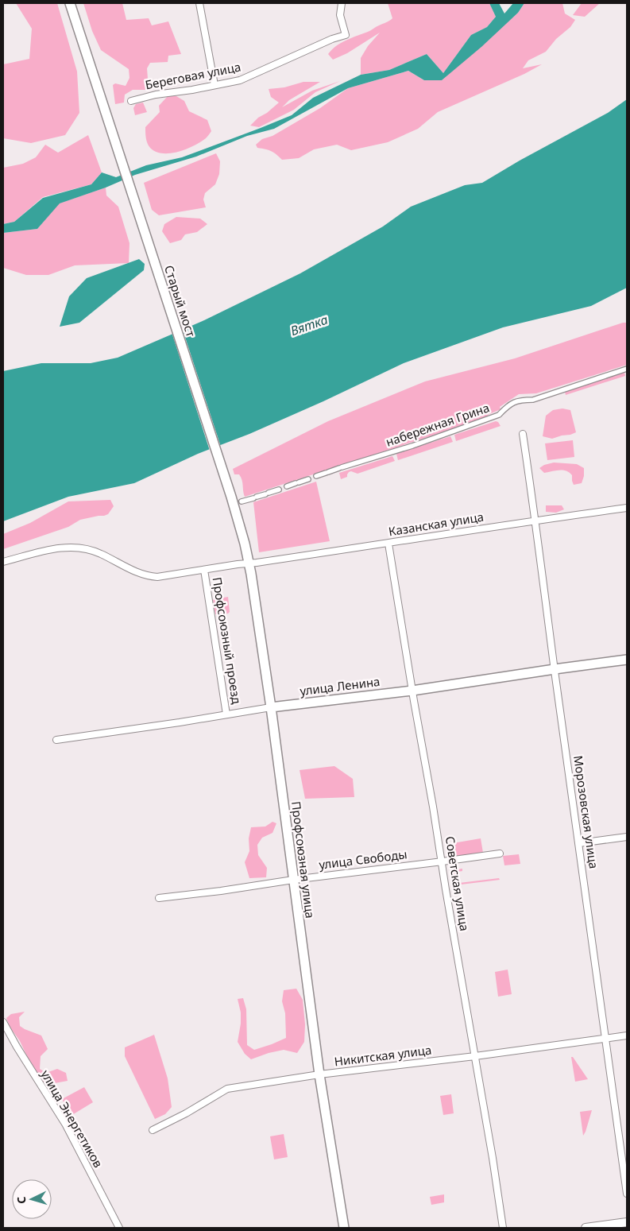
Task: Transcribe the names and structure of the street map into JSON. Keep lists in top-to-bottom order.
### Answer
{
  "streets": {
    "main road": ["Старый мост", "улица Ленина", "Профсоюзная улица"],
    "street": [
      "Береговая улица",
      "набережная Грина",
      "Казанская улица",
      "Профсоюзный проезд",
      "Морозовская улица",
      "улица Свободы",
      "Советская улица",
      "Никитская улица",
      "улица Энергетиков"
    ]
  },
  "crossings": [
    ["Старый мост", "Профсоюзная улица"],
    ["Казанская улица", "Профсоюзный проезд"],
    ["Казанская улица", "Морозовская улица"],
    ["Казанская улица", "Профсоюзная улица"],
    ["Казанская улица", "Советская улица"],
    ["Профсоюзный проезд", "улица Ленина"],
    ["улица Ленина", "Морозовская улица"],
    ["улица Ленина", "Профсоюзная улица"],
    ["улица Ленина", "Советская улица"],
    ["Морозовская улица", "Никитская улица"],
    ["Профсоюзная улица", "улица Свободы"],
    ["Профсоюзная улица", "Никитская улица"],
    ["улица Свободы", "Советская улица"],
    ["Советская улица", "Никитская улица"]
  ],
  "water": ["Вятка"],
  "north": "left"
}
